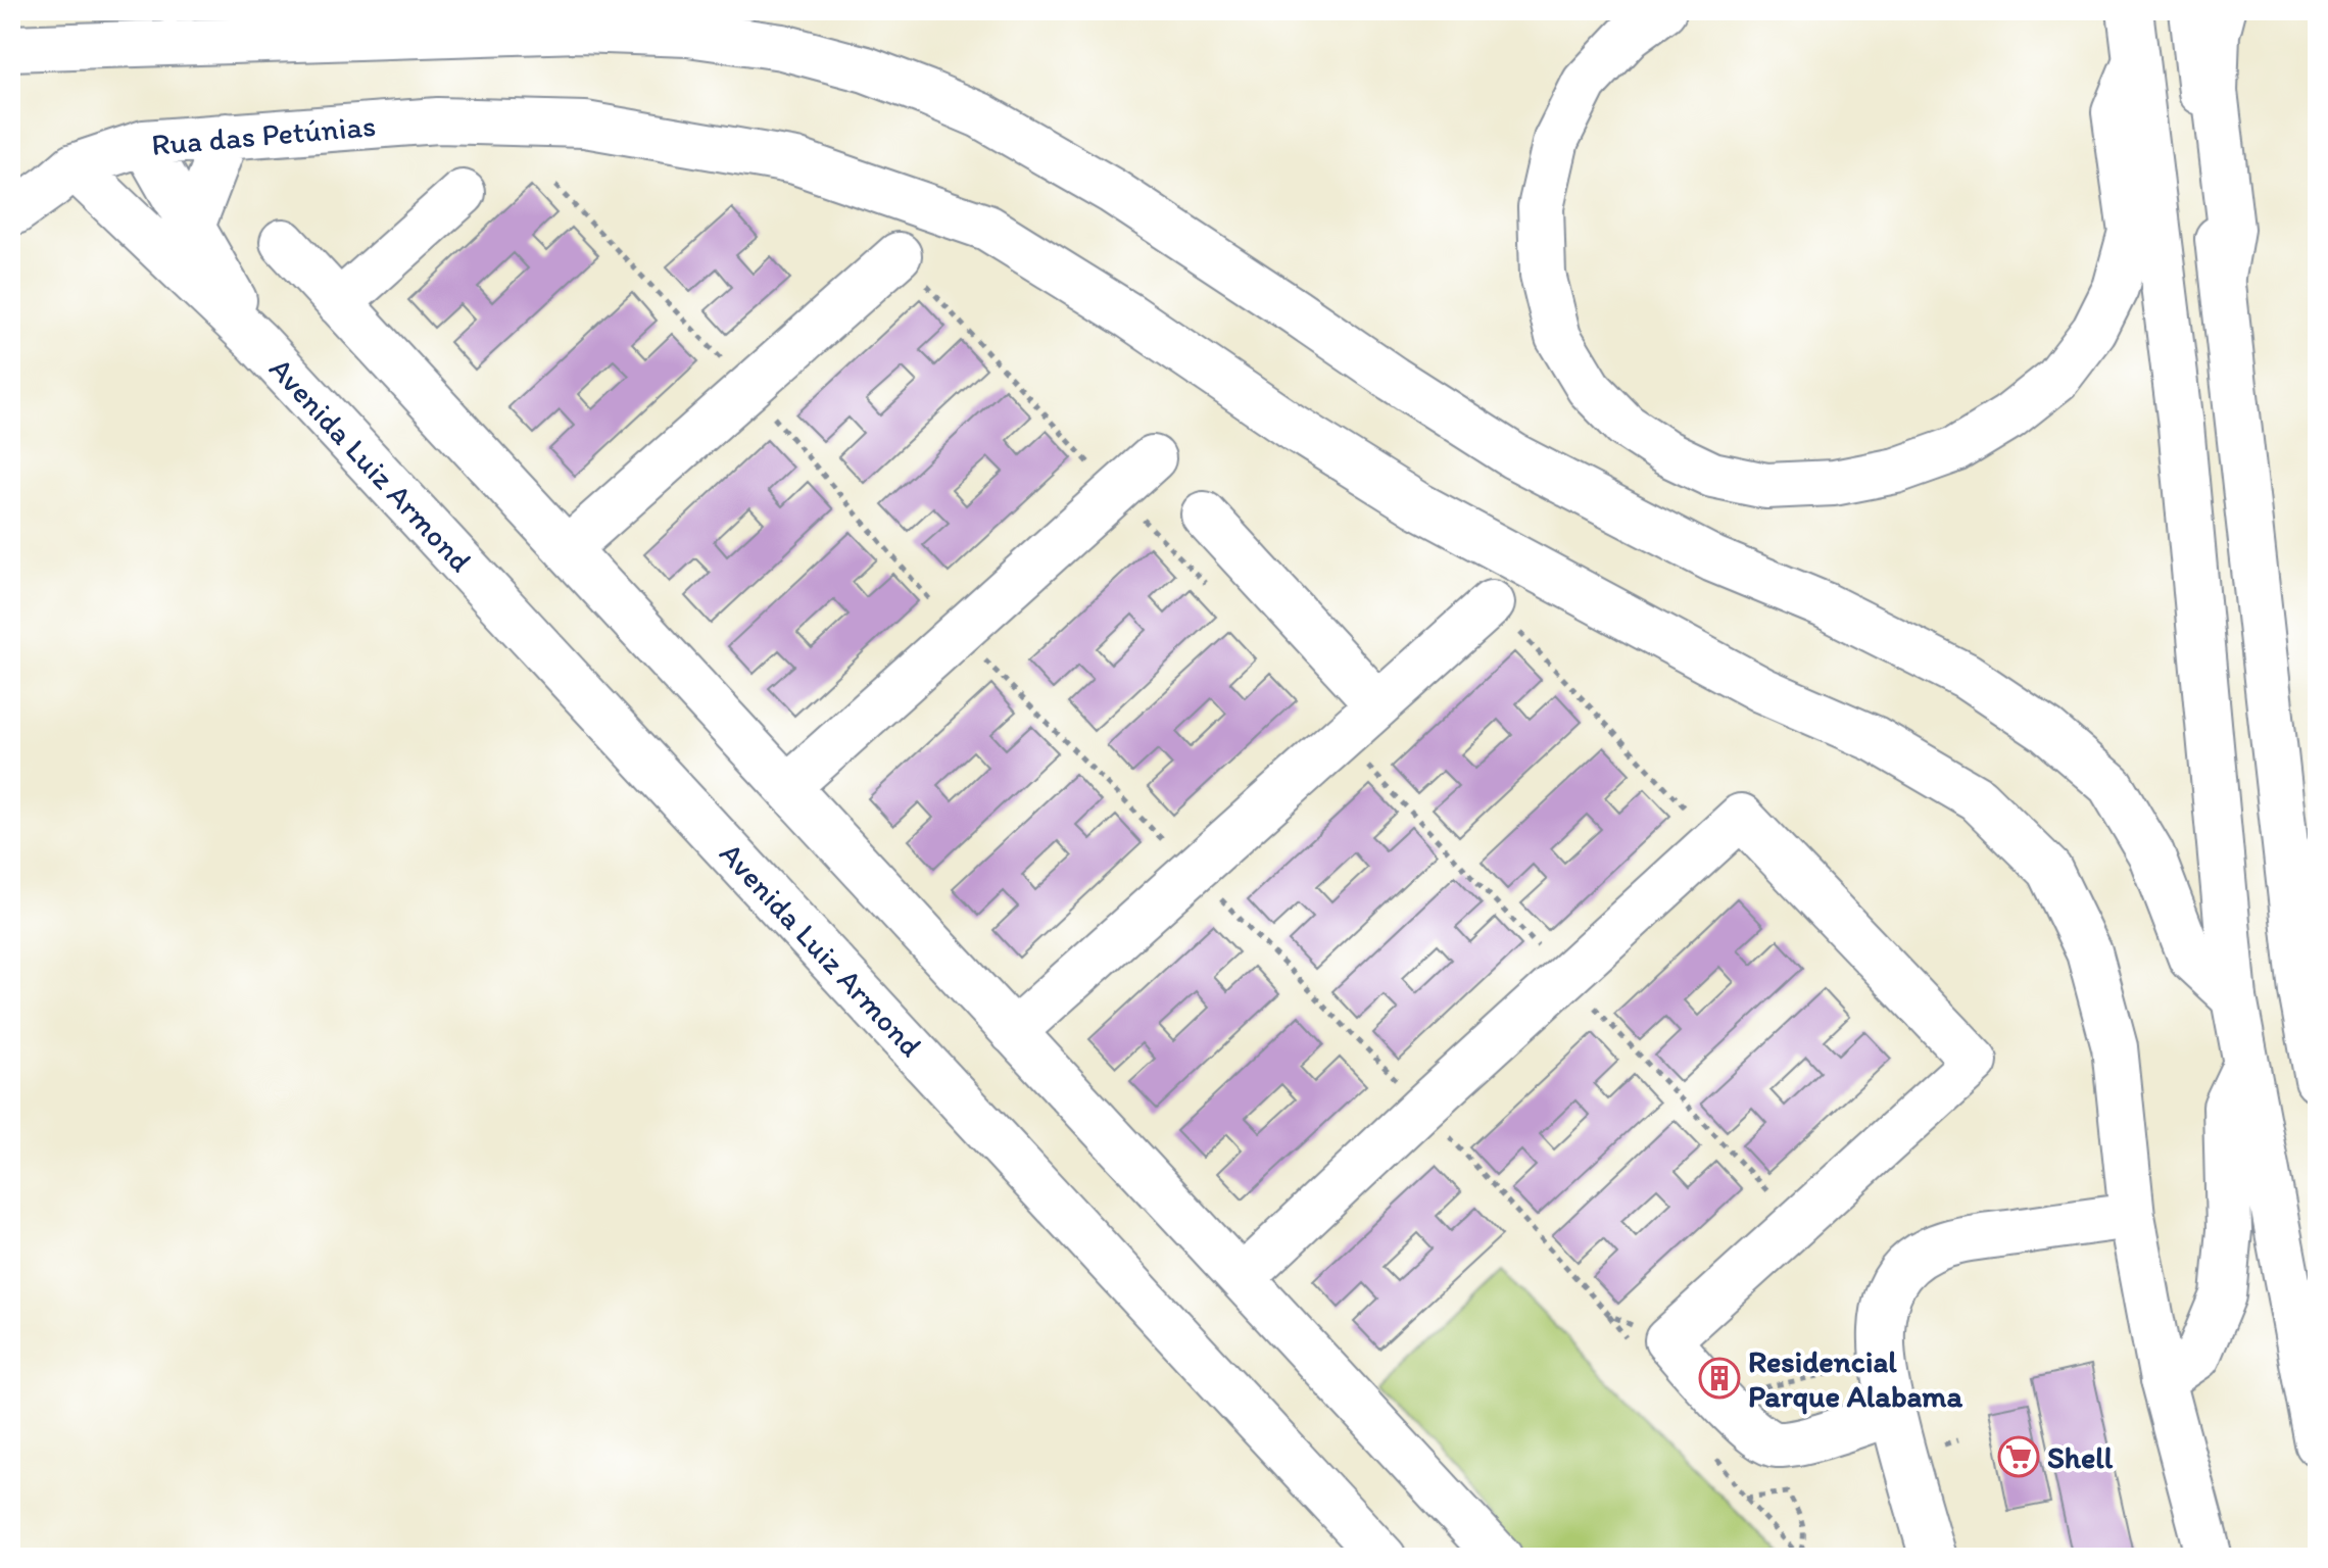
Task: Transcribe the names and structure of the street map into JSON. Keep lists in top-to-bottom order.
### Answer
{
  "streets": {
    "main road": ["Rua das Petúnias", "Avenida Luiz Armond"]
  },
  "crossings": [
    ["Rua das Petúnias", "Avenida Luiz Armond"]
  ],
  "places": {
    "building": ["Residencial Parque Alabama"],
    "supermarket": ["Shell"]
  }
}
